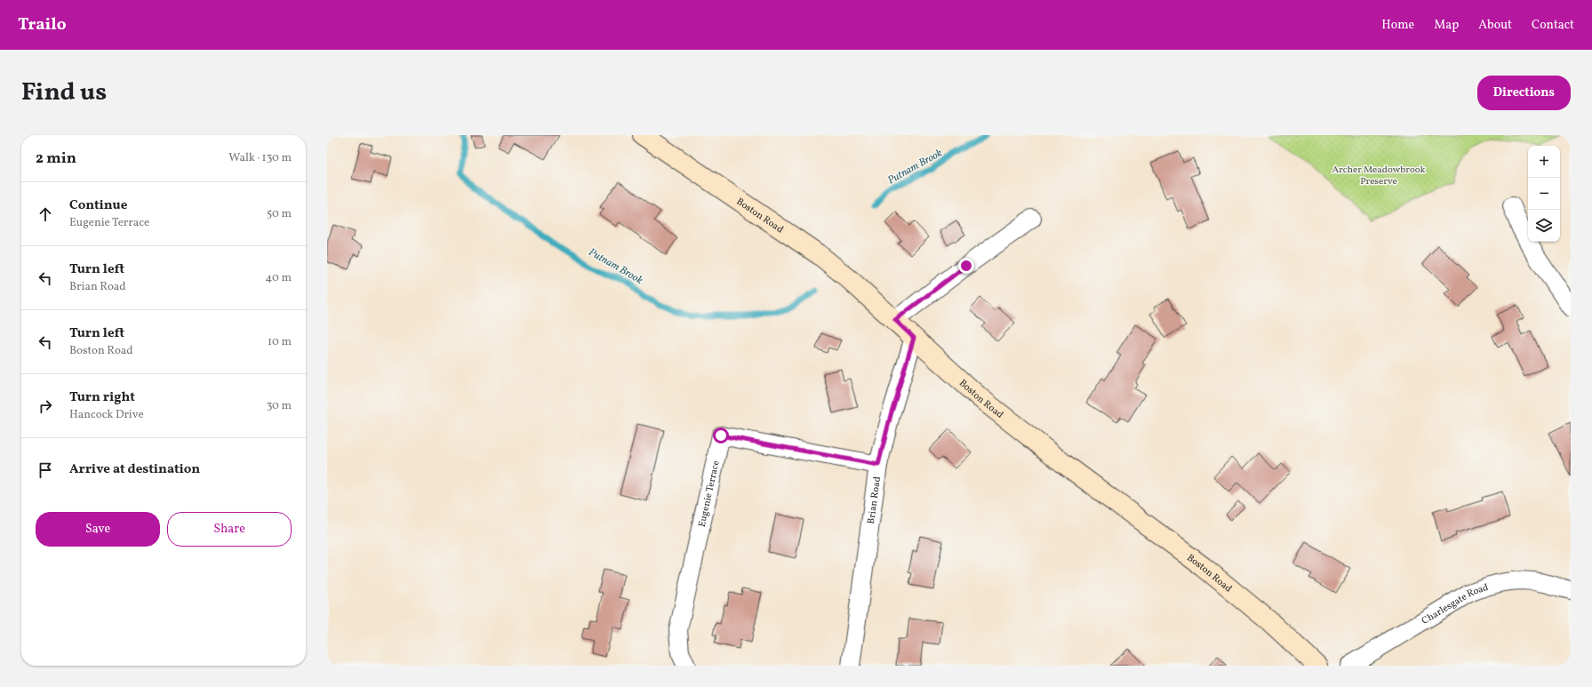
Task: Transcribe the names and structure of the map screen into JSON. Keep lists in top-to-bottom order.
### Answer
{
  "streets": {
    "main road": ["Boston Road"],
    "street": ["Eugenie Terrace", "Brian Road", "Charlesgate Road"]
  },
  "crossings": [
    ["Boston Road", "Brian Road"],
    ["Eugenie Terrace", "Brian Road"]
  ],
  "water": ["Putnam Brook"],
  "parks": ["Archer Meadowbrook Preserve"],
  "page": {
    "header": "Trailo",
    "nav": [
      "Home",
      "Map",
      "About",
      "Contact"
    ],
    "title": "Find us",
    "buttons": [
      "Directions",
      ["Save", "Share"]
    ],
    "heading": ["2 min", "Walk · 130 m"],
    "map_buttons": ["+", "−"],
    "list": [
      ["Continue", "Eugenie Terrace", "50 m"],
      ["Turn left", "Brian Road", "40 m"],
      ["Turn left", "Boston Road", "10 m"],
      ["Turn right", "Hancock Drive", "30 m"],
      "Arrive at destination"
    ]
  }
}
